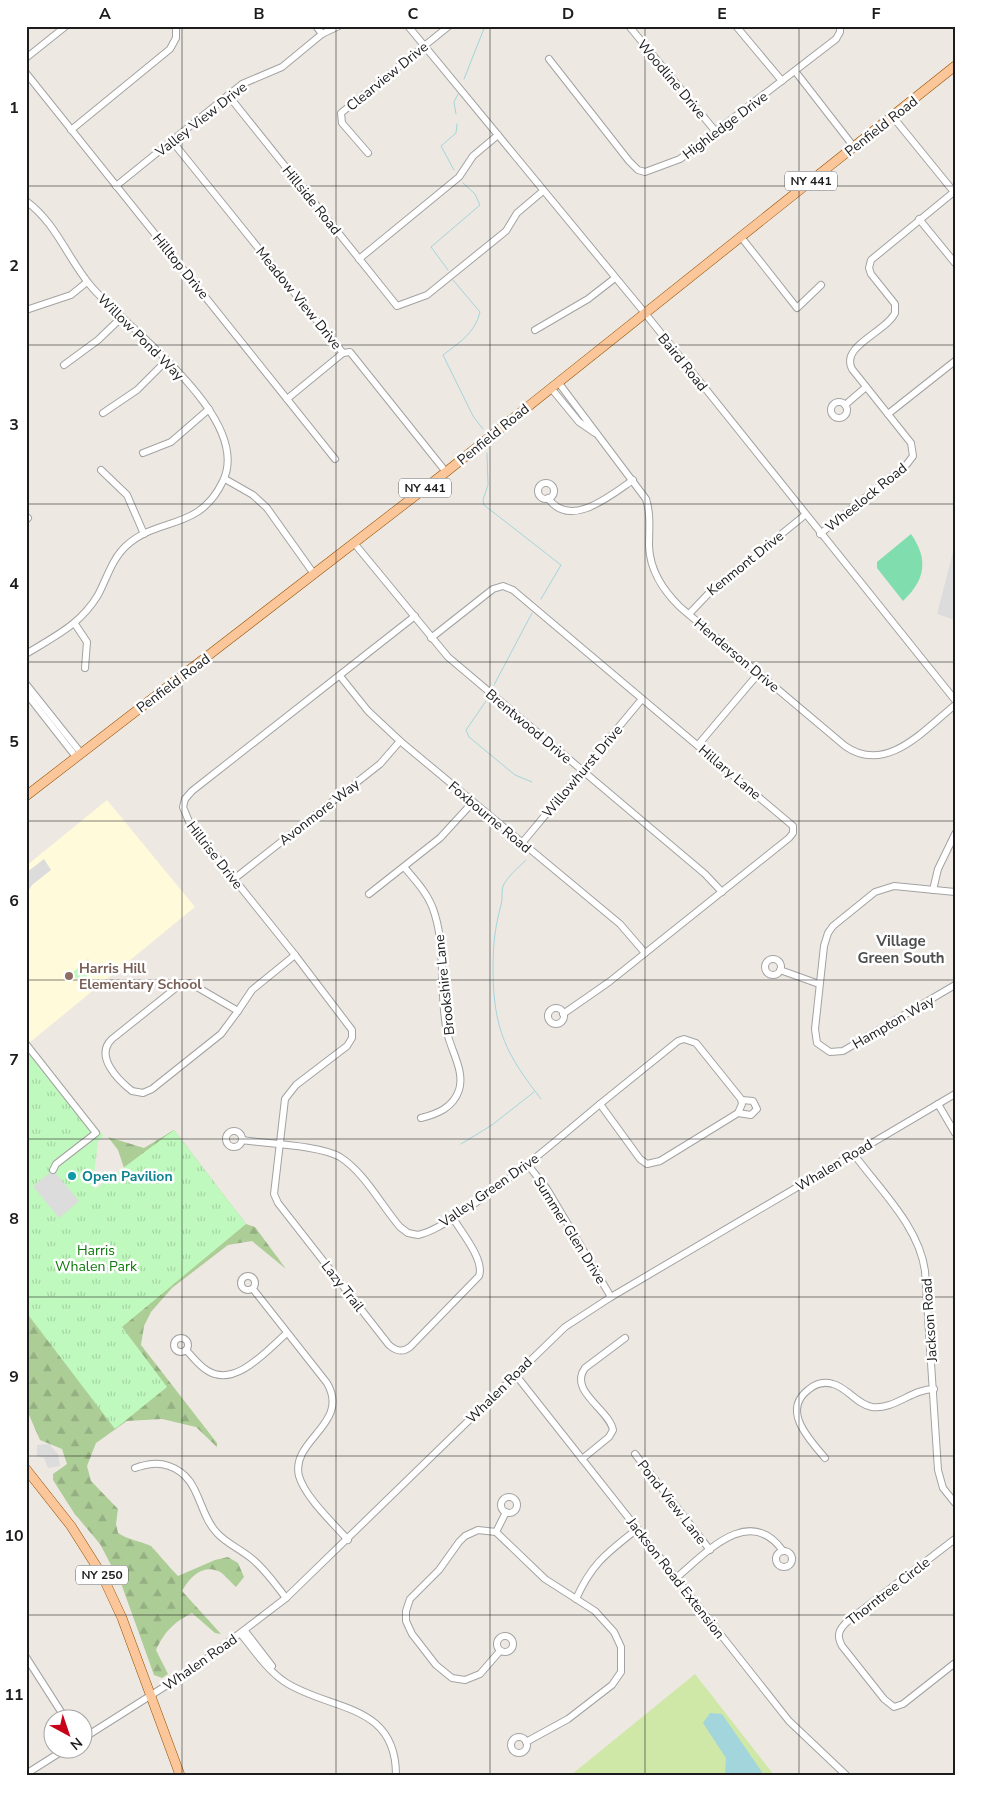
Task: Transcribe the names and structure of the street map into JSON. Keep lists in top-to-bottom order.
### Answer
{
  "streets": {
    "main road": ["Penfield Road", "NY 441", "NY 250"],
    "street": [
      "Clearview Drive",
      "Woodline Drive",
      "Valley View Drive",
      "Highledge Drive",
      "Hillside Road",
      "Hilltop Drive",
      "Meadow View Drive",
      "Willow Pond Way",
      "Baird Road",
      "Wheelock Road",
      "Kenmont Drive",
      "Henderson Drive",
      "Brentwood Drive",
      "Willowhurst Drive",
      "Hillary Lane",
      "Avonmore Way",
      "Foxbourne Road",
      "Hillrise Drive",
      "Brookshire Lane",
      "Hampton Way",
      "Whalen Road",
      "Valley Green Drive",
      "Summer Glen Drive",
      "Lazy Trail",
      "Jackson Road",
      "Pond View Lane",
      "Jackson Road Extension",
      "Thorntree Circle"
    ]
  },
  "crossings": [
    ["Clearview Drive", "Baird Road"],
    ["Woodline Drive", "Highledge Drive"],
    ["Valley View Drive", "Hillside Road"],
    ["Valley View Drive", "Hilltop Drive"],
    ["Valley View Drive", "Meadow View Drive"],
    ["Penfield Road", "Meadow View Drive"],
    ["Penfield Road", "Baird Road"],
    ["Penfield Road", "Henderson Drive"],
    ["Penfield Road", "Brentwood Drive"],
    ["Hillside Road", "Baird Road"],
    ["Baird Road", "Wheelock Road"],
    ["Baird Road", "Kenmont Drive"],
    ["Kenmont Drive", "Henderson Drive"],
    ["Brentwood Drive", "Willowhurst Drive"],
    ["Brentwood Drive", "Hillary Lane"],
    ["Brentwood Drive", "Hillrise Drive"],
    ["Willowhurst Drive", "Hillary Lane"],
    ["Willowhurst Drive", "Foxbourne Road"],
    ["Hillary Lane", "Foxbourne Road"],
    ["Avonmore Way", "Foxbourne Road"],
    ["Avonmore Way", "Hillrise Drive"],
    ["Foxbourne Road", "Hillrise Drive"],
    ["Hillrise Drive", "Lazy Trail"],
    ["Whalen Road", "Summer Glen Drive"],
    ["Whalen Road", "Jackson Road"],
    ["Whalen Road", "NY 250"],
    ["Whalen Road", "Jackson Road Extension"],
    ["Valley Green Drive", "Summer Glen Drive"],
    ["Valley Green Drive", "Lazy Trail"]
  ],
  "districts": ["Village Green South"],
  "parks": ["Harris Whalen Park"],
  "places": ["Harris Hill Elementary School", "Open Pavilion"],
  "north": "bottom right",
  "grid": {
    "columns": [
      "A",
      "B",
      "C",
      "D",
      "E",
      "F"
    ],
    "rows": [
      "1",
      "2",
      "3",
      "4",
      "5",
      "6",
      "7",
      "8",
      "9",
      "10",
      "11"
    ]
  }
}
